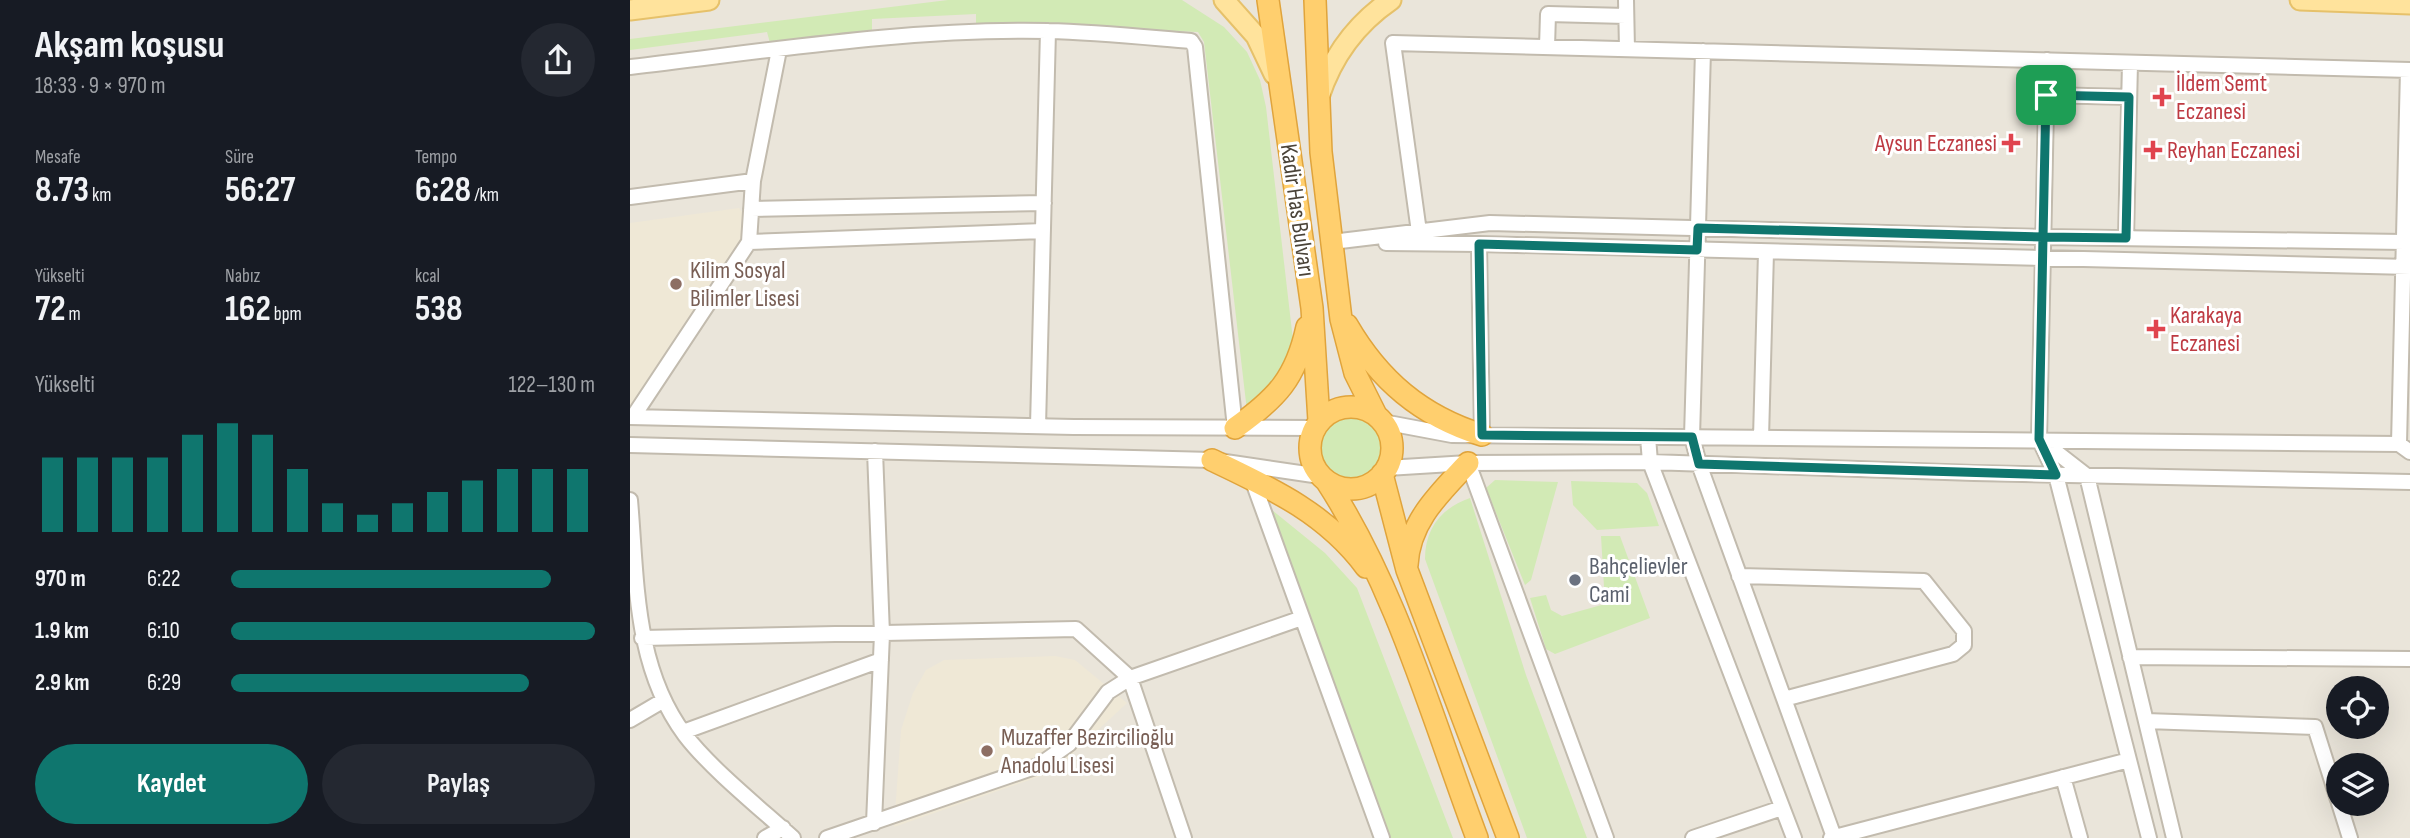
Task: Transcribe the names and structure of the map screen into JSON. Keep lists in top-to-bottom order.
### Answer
{
  "streets": {
    "highway": ["Kadir Has Bulvarı"]
  },
  "places": {
    "health": [
      "İldem Semt Eczanesi",
      "Aysun Eczanesi",
      "Reyhan Eczanesi",
      "Karakaya Eczanesi"
    ],
    "other": ["Kilim Sosyal Bilimler Lisesi", "Bahçelievler Cami", "Muzaffer Bezircilioğlu Anadolu Lisesi"]
  },
  "page": {
    "heading": ["Akşam koşusu", "18:33 · 9 × 970 m"],
    "stats": [
      ["Mesafe", "8.73 km"],
      ["Süre", "56:27"],
      ["Tempo", "6:28 /km"],
      ["Yükselti", "72 m"],
      ["Nabız", "162 bpm"],
      ["kcal", "538"]
    ],
    "chart": ["Yükselti", "122–130 m"],
    "list": [
      {
        "name": "970 m",
        "note": "6:22"
      },
      {
        "name": "1.9 km",
        "note": "6:10"
      },
      {
        "name": "2.9 km",
        "note": "6:29"
      }
    ],
    "buttons": ["Kaydet", "Paylaş"]
  }
}
